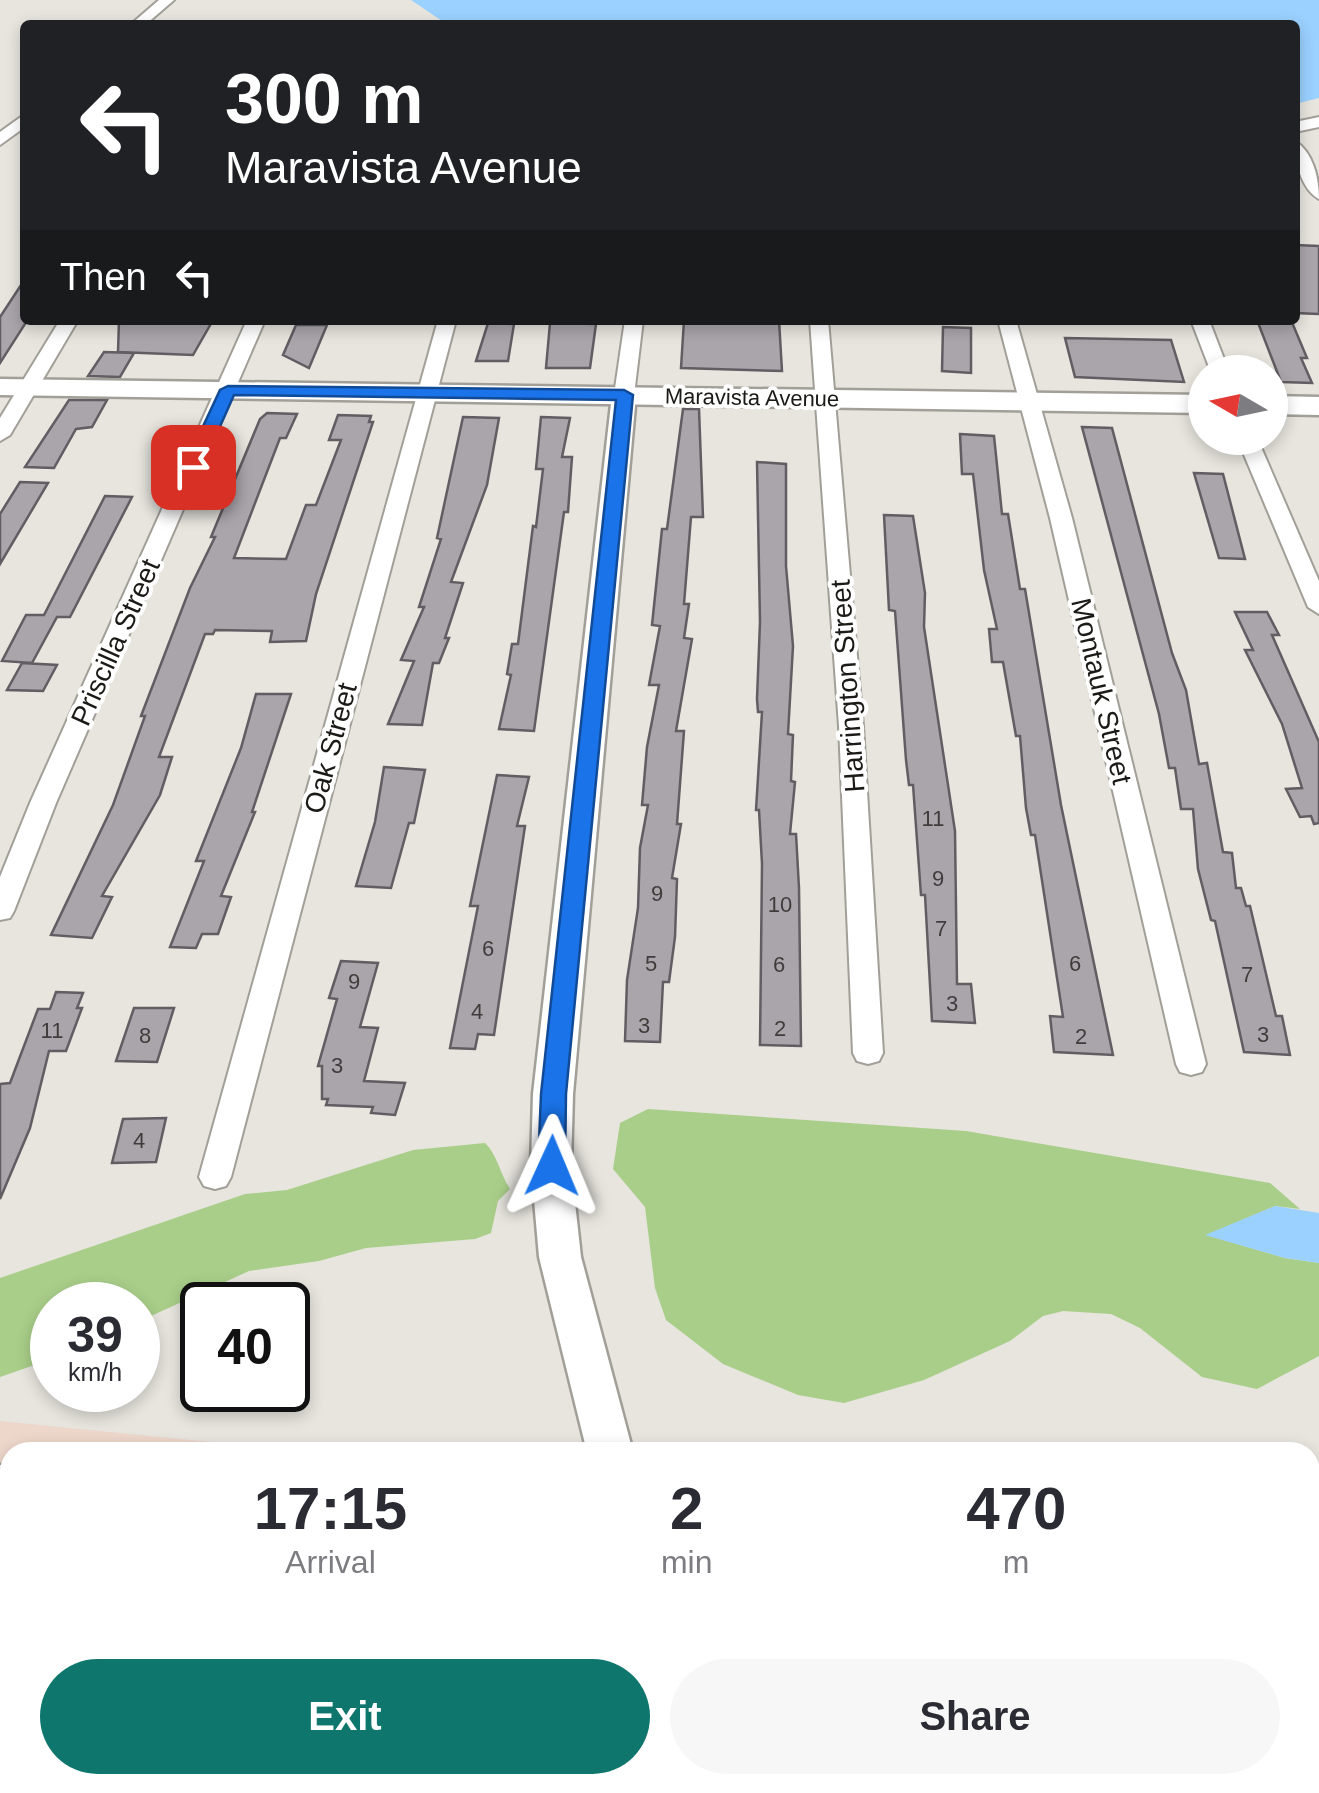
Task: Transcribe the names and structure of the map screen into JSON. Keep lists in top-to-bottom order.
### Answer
{
  "streets": {
    "main road": ["Maravista Avenue"],
    "street": [
      "Priscilla Street",
      "Harrington Street",
      "Montauk Street",
      "Oak Street"
    ]
  },
  "crossings": [
    ["Maravista Avenue", "Priscilla Street"],
    ["Maravista Avenue", "Harrington Street"],
    ["Maravista Avenue", "Montauk Street"],
    ["Maravista Avenue", "Oak Street"]
  ],
  "house_numbers": [
    "11",
    "9",
    "9",
    "10",
    "7",
    "6",
    "5",
    "6",
    "6",
    "7",
    "9",
    "3",
    "4",
    "3",
    "2",
    "11",
    "3",
    "8",
    "2",
    "3",
    "4"
  ],
  "north": "left",
  "page": {
    "turn": ["300 m", "Maravista Avenue"],
    "then": "Then",
    "speed": "39 km/h",
    "limit": "40",
    "eta": [
      "17:15",
      "Arrival",
      "2",
      "min",
      "470",
      "m"
    ],
    "buttons": ["Exit", "Share"]
  }
}
